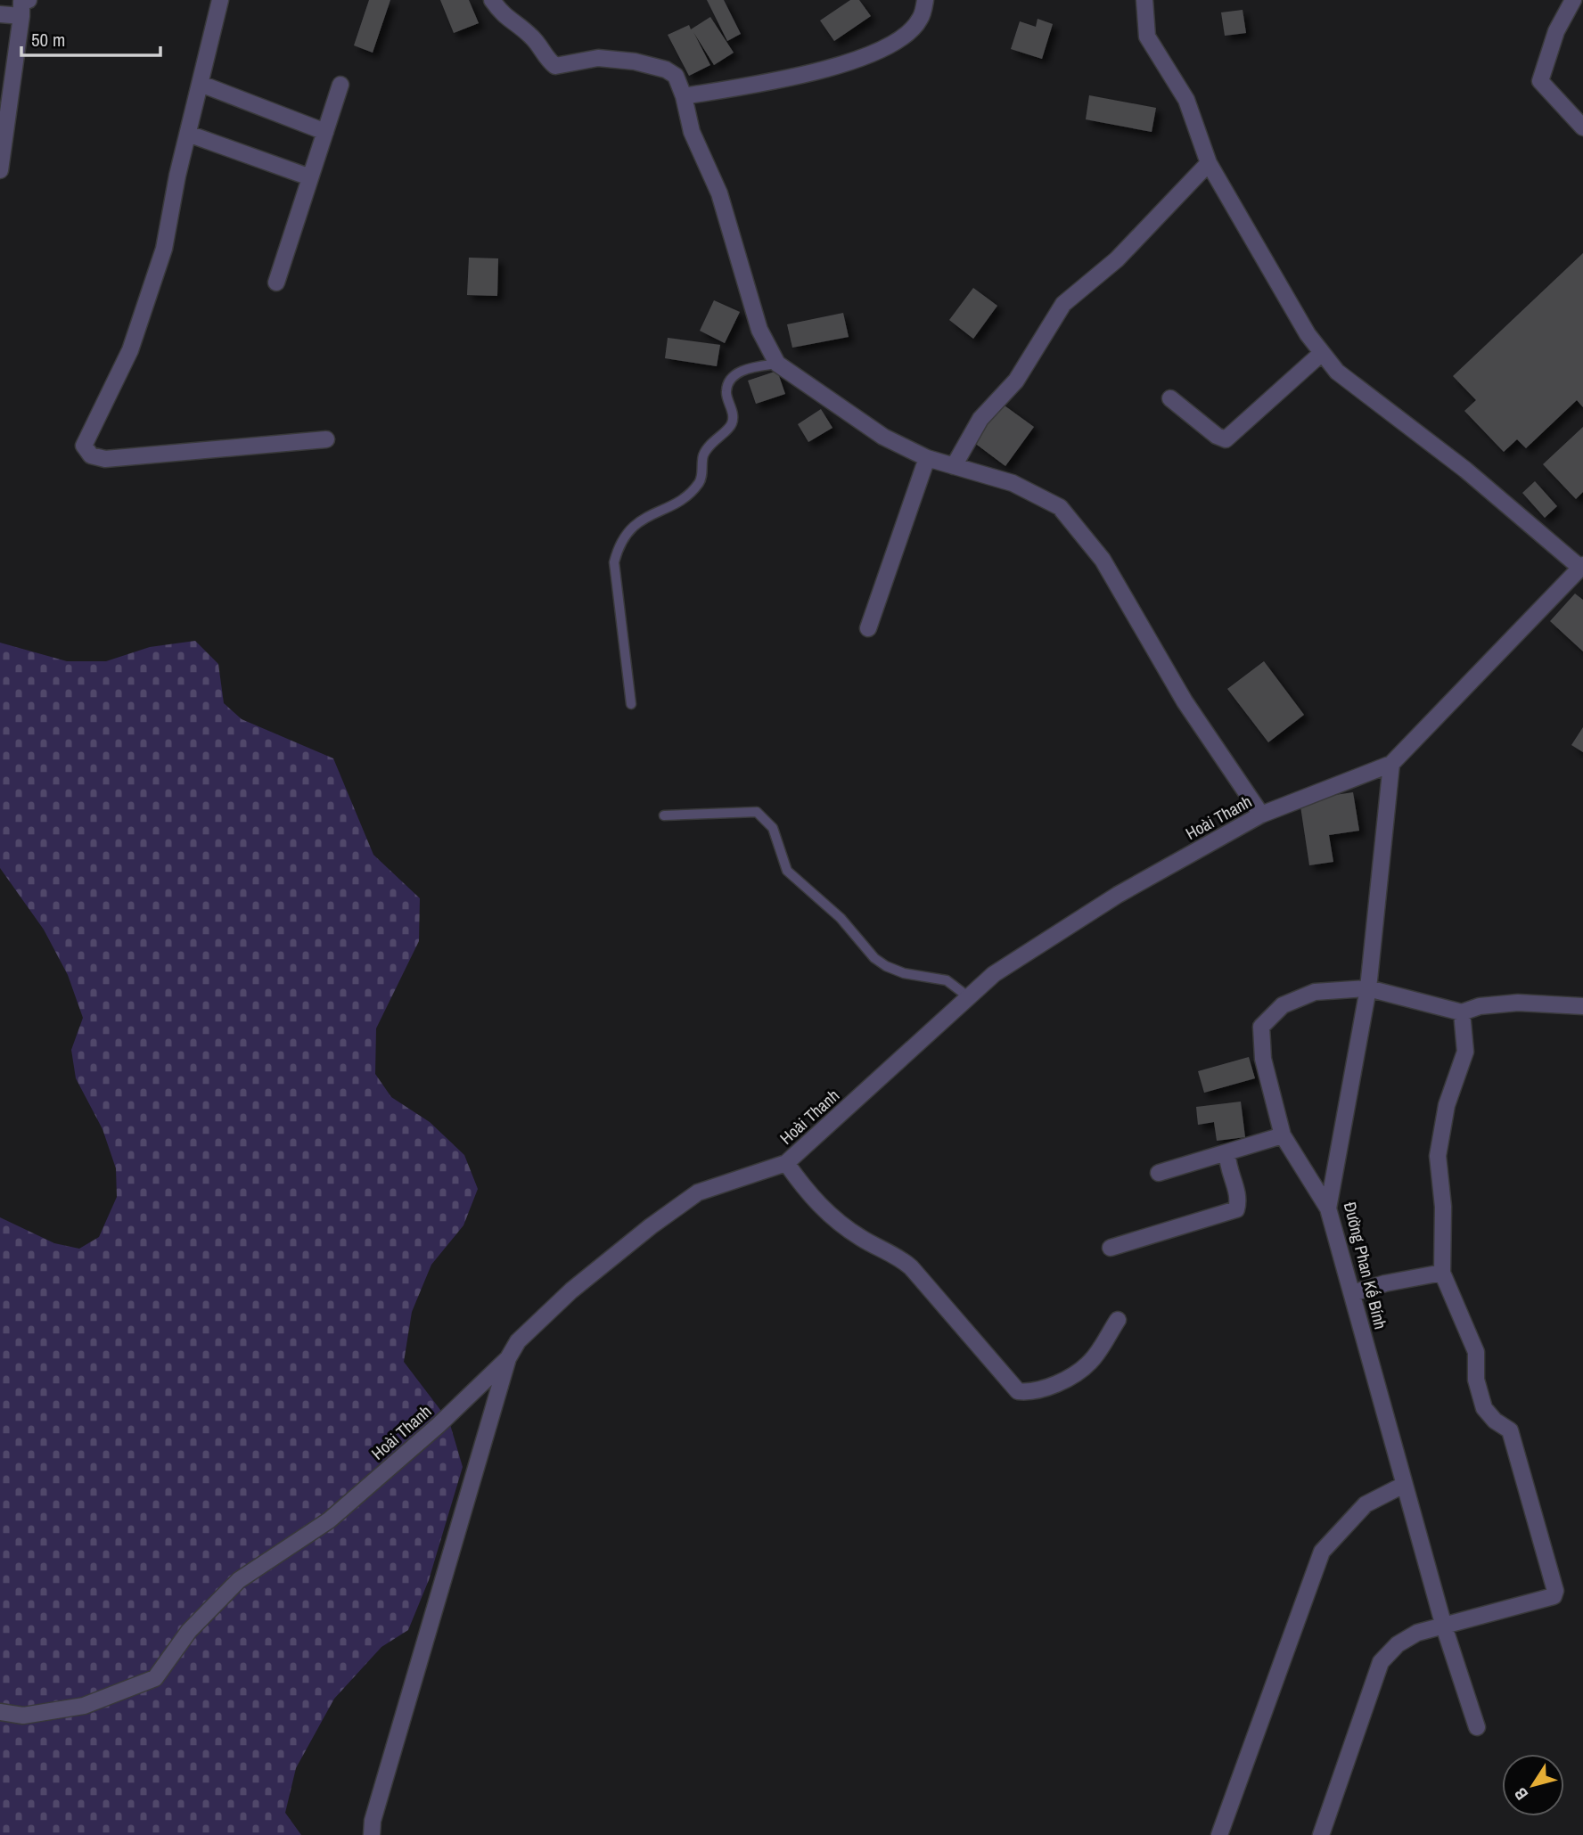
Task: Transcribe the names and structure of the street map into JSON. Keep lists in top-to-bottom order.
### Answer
{
  "streets": {
    "street": ["Hoài Thanh", "Đường Phan Kế Bính"]
  },
  "crossings": [
    ["Hoài Thanh", "Đường Phan Kế Bính"]
  ],
  "scale_bar": "50 m",
  "north": "bottom left"
}
